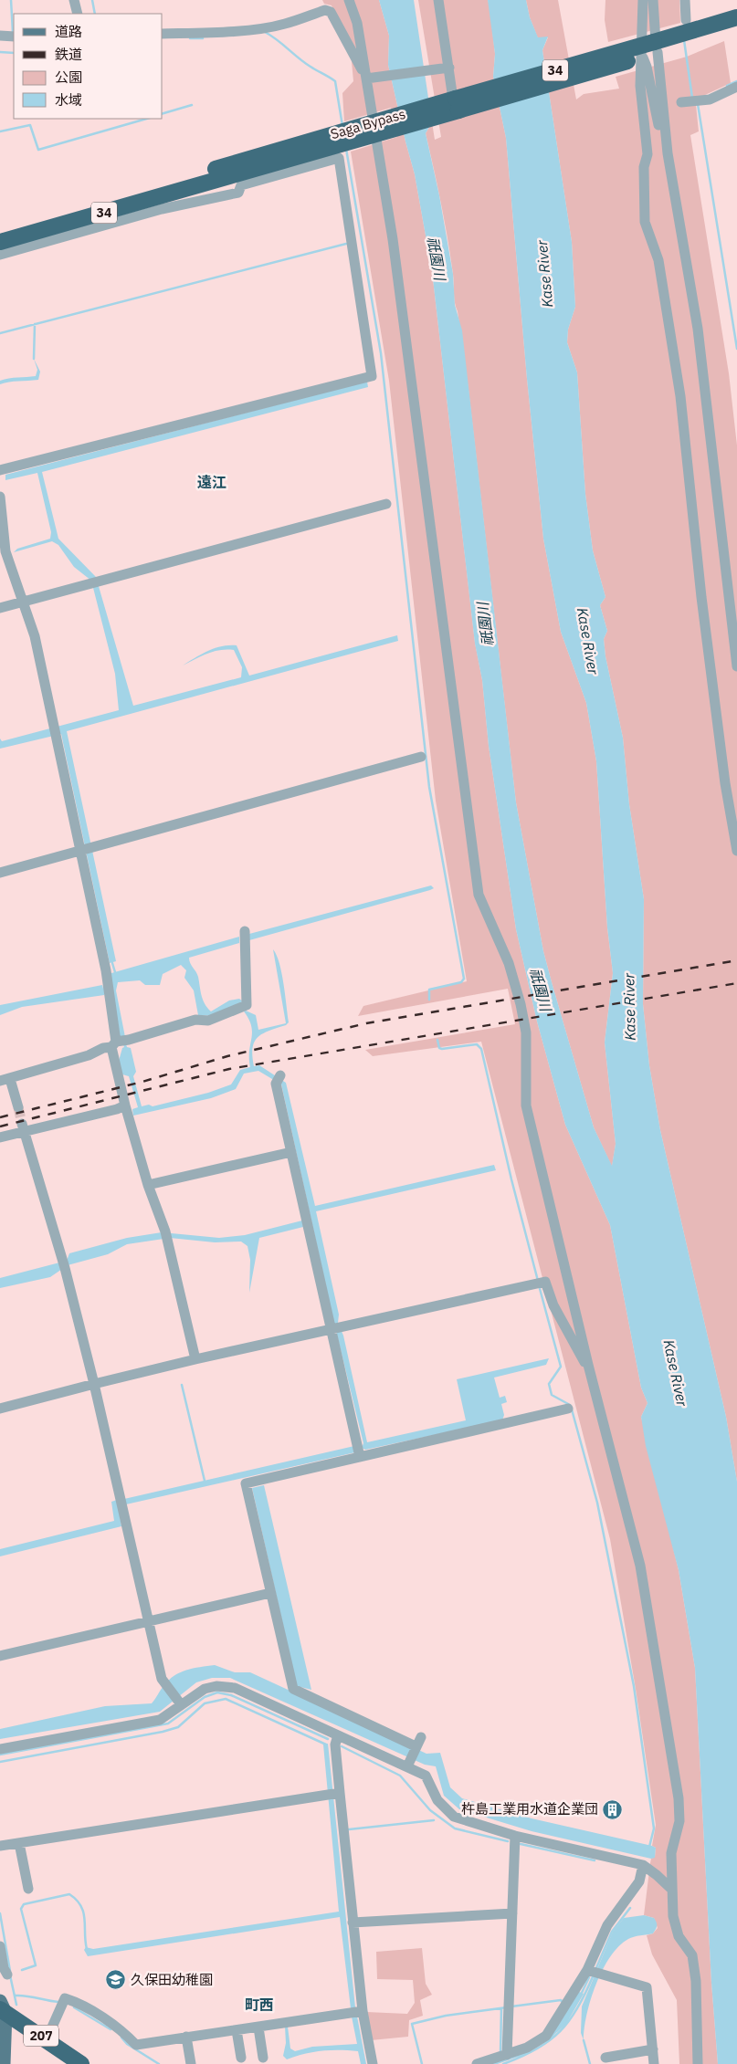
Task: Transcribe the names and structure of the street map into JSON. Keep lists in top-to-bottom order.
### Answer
{
  "streets": {
    "highway": ["34", "Saga Bypass", "207"]
  },
  "districts": ["遠江", "町西"],
  "water": ["祇園川", "Kase River"],
  "places": {
    "building": ["杵島工業用水道企業団"],
    "school or university": ["久保田幼稚園"]
  },
  "legend": [
    "道路",
    "鉄道",
    "公園",
    "水域"
  ]
}
